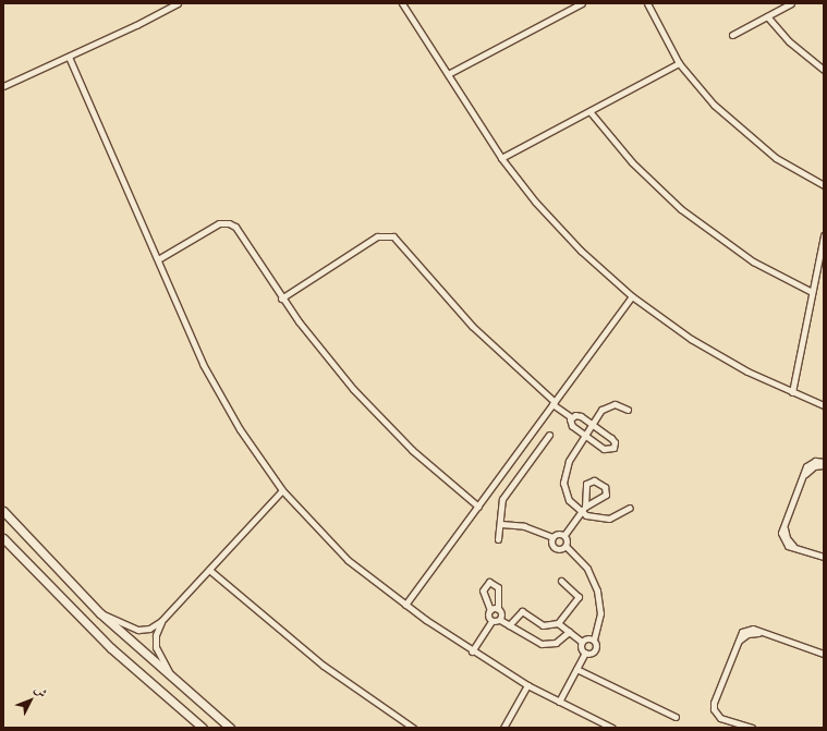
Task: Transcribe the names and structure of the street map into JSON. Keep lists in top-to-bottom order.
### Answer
{
  "north": "top right"
}
